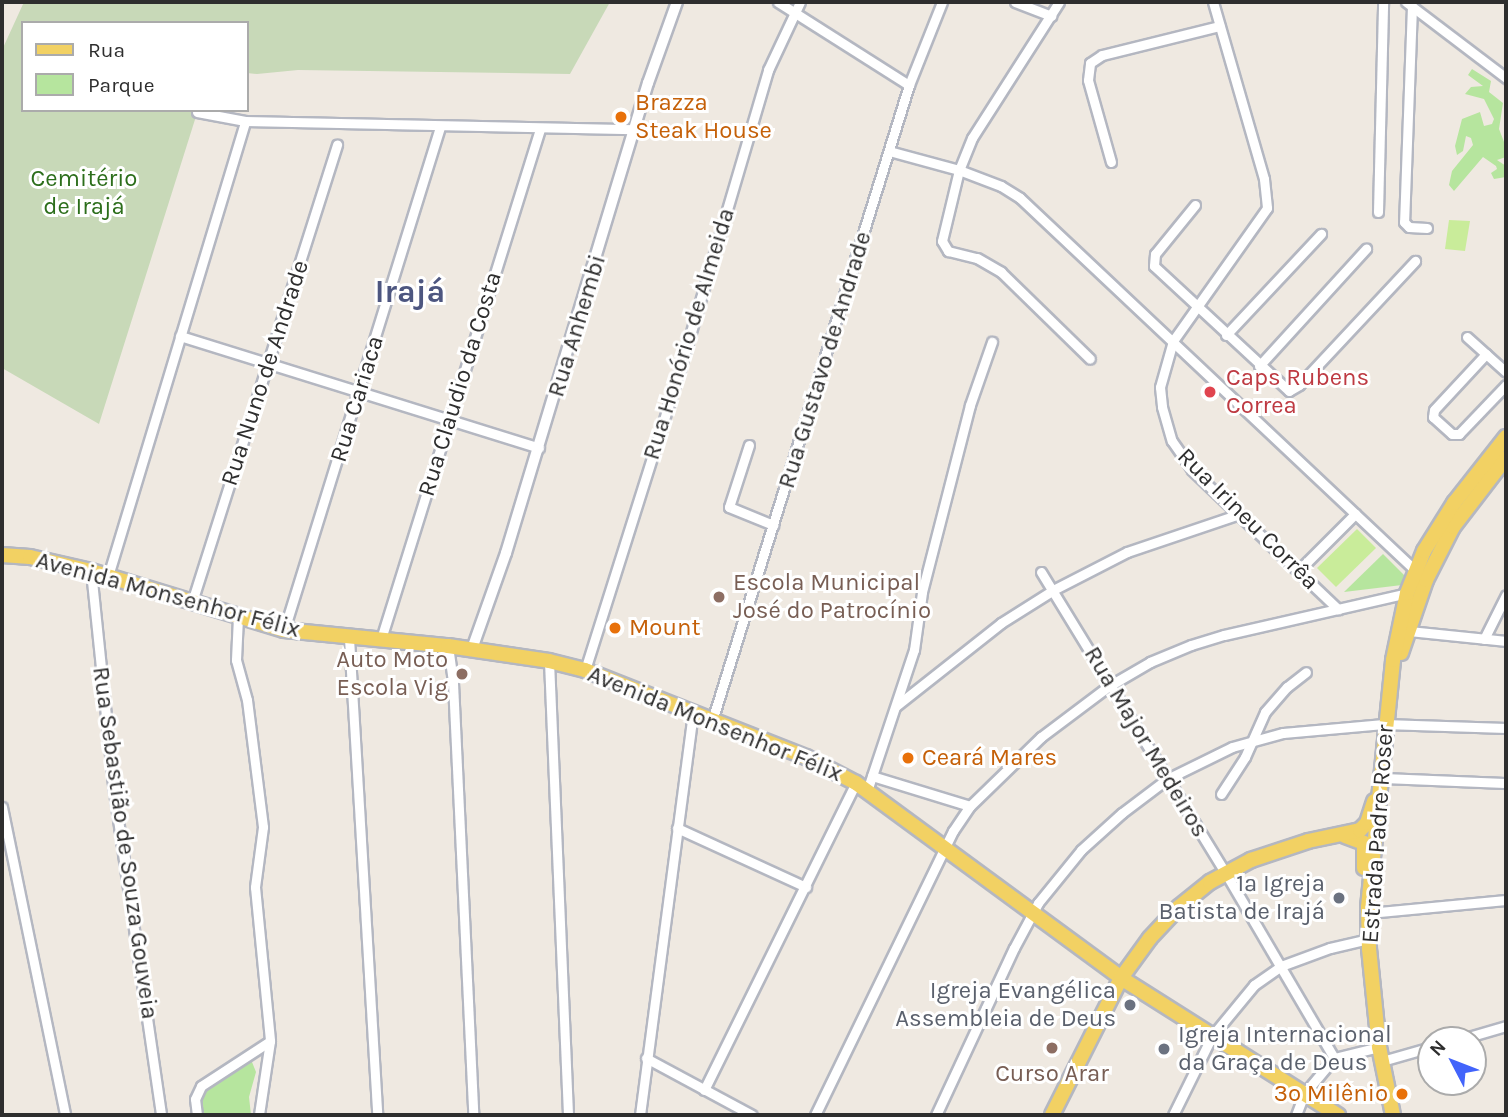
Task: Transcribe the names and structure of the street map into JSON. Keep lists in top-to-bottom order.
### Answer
{
  "streets": {
    "main road": ["Avenida Monsenhor Félix", "Estrada Padre Roser"],
    "street": [
      "Rua Anhembi",
      "Rua Honório de Almeida",
      "Rua Gustavo de Andrade",
      "Rua Nuno de Andrade",
      "Rua Claudio da Costa",
      "Rua Cariaca",
      "Rua Irineu Corrêa",
      "Rua Major Medeiros",
      "Rua Sebastião de Souza Gouveia"
    ]
  },
  "crossings": [
    ["Rua Anhembi", "Avenida Monsenhor Félix"],
    ["Rua Honório de Almeida", "Avenida Monsenhor Félix"],
    ["Rua Gustavo de Andrade", "Avenida Monsenhor Félix"],
    ["Rua Nuno de Andrade", "Avenida Monsenhor Félix"],
    ["Rua Claudio da Costa", "Avenida Monsenhor Félix"],
    ["Rua Cariaca", "Avenida Monsenhor Félix"],
    ["Avenida Monsenhor Félix", "Rua Sebastião de Souza Gouveia"]
  ],
  "districts": ["Irajá"],
  "parks": ["Cemitério de Irajá"],
  "places": [
    "Brazza Steak House",
    "Caps Rubens Correa",
    "Escola Municipal José do Patrocínio",
    "Mount",
    "Auto Moto Escola Vig",
    "Ceará Mares",
    "1ª Igreja Batista de Irajá",
    "Igreja Evangélica Assembleia de Deus",
    "Curso Arar",
    "Igreja Internacional da Graça de Deus",
    "3o Milênio"
  ],
  "legend": ["Rua", "Parque"],
  "north": "top left"
}
